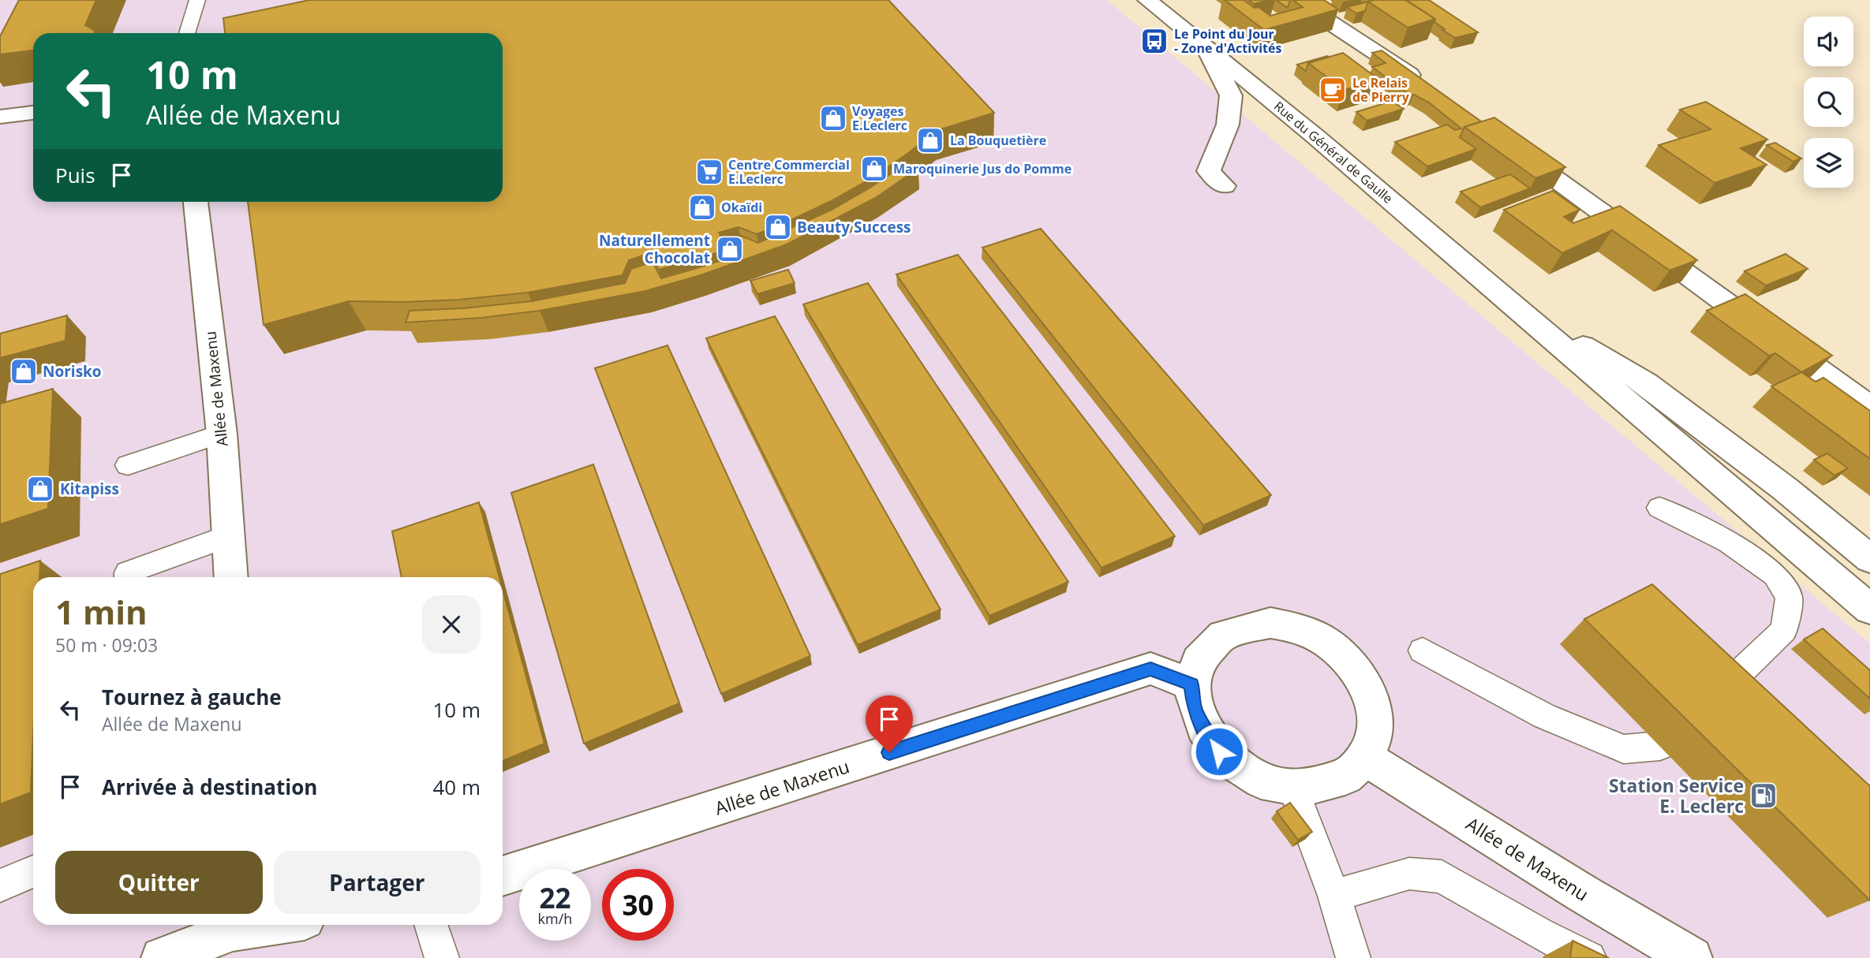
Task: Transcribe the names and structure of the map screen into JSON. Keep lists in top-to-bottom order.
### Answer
{
  "streets": {
    "street": ["Rue du Général de Gaulle", "Allée de Maxenu"]
  },
  "places": {
    "bus stop": ["Le Point du Jour - Zone d'Activités"],
    "cafe": ["Le Relais de Pierry"],
    "shop": [
      "Voyages E.Leclerc",
      "La Bouquetière",
      "Maroquinerie Jus do Pomme",
      "Okaïdi",
      "Beauty Success",
      "Naturellement Chocolat",
      "Norisko",
      "Kitapiss"
    ],
    "supermarket": ["Centre Commercial E.Leclerc"],
    "fuel station": ["Station Service E. Leclerc"]
  },
  "page": {
    "turn": ["10 m", "Allée de Maxenu"],
    "then": "Puis",
    "heading": ["1 min", "50 m · 09:03"],
    "list": [
      {
        "name": "Tournez à gauche",
        "note": "Allée de Maxenu",
        "value": "10 m"
      },
      {
        "name": "Arrivée à destination",
        "value": "40 m"
      }
    ],
    "buttons": ["Quitter", "Partager"],
    "speed": "22 km/h",
    "limit": "30"
  }
}
